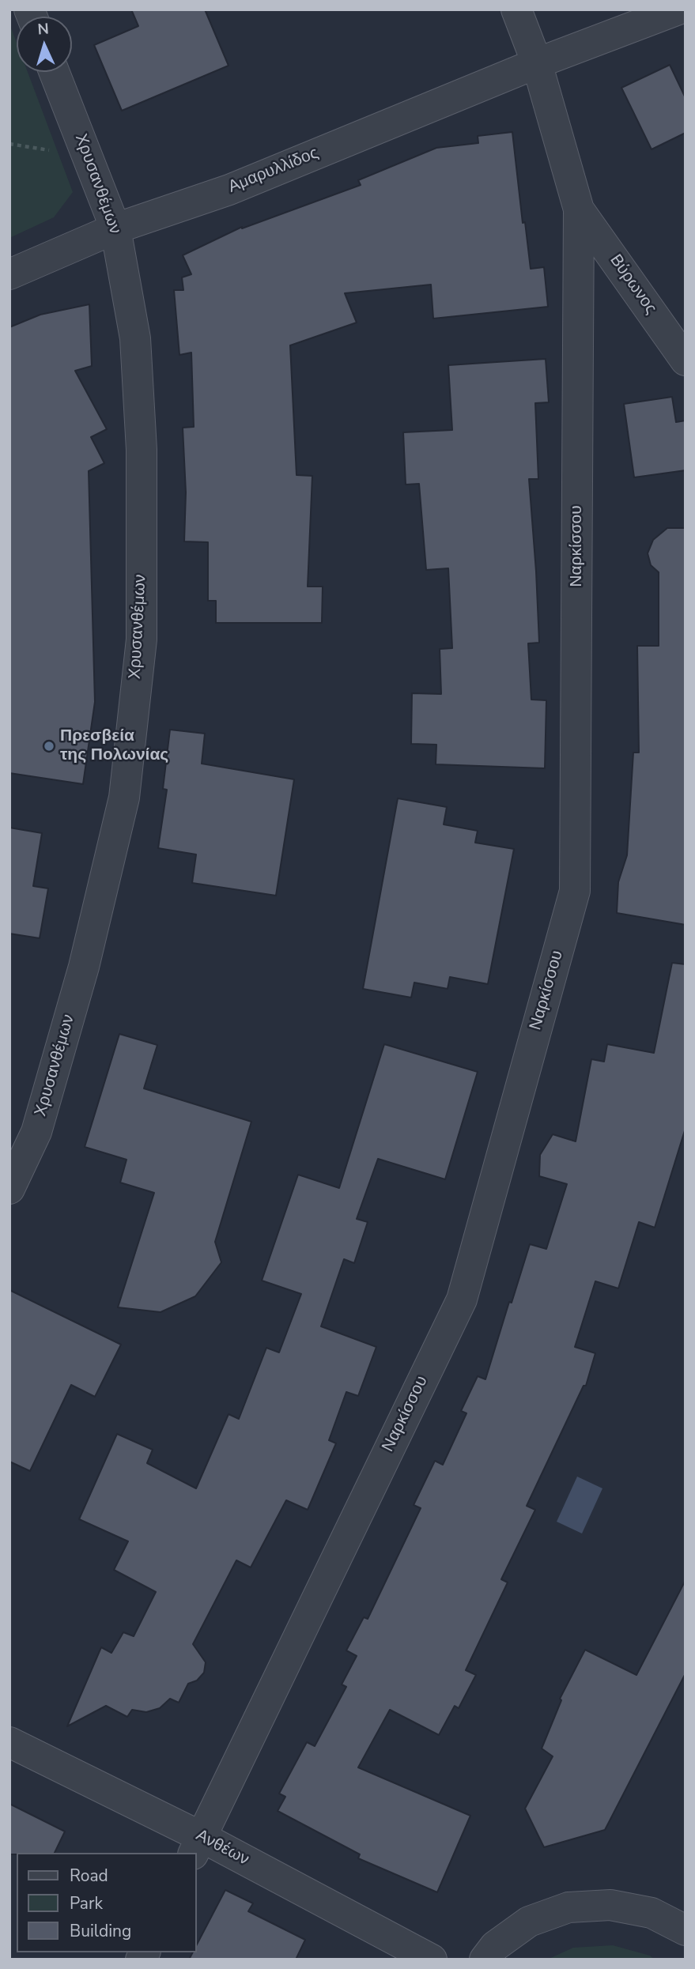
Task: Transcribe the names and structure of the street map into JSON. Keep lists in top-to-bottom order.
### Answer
{
  "streets": {
    "street": [
      "Αμαρυλλίδος",
      "Χρυσανθέμων",
      "Βύρωνος",
      "Ναρκίσσου",
      "Ανθέων"
    ]
  },
  "crossings": [
    ["Αμαρυλλίδος", "Χρυσανθέμων"],
    ["Αμαρυλλίδος", "Ναρκίσσου"],
    ["Βύρωνος", "Ναρκίσσου"],
    ["Ναρκίσσου", "Ανθέων"]
  ],
  "places": ["Πρεσβεία της Πολωνίας"],
  "legend": ["Road", "Park", "Building"],
  "north": "top"
}
